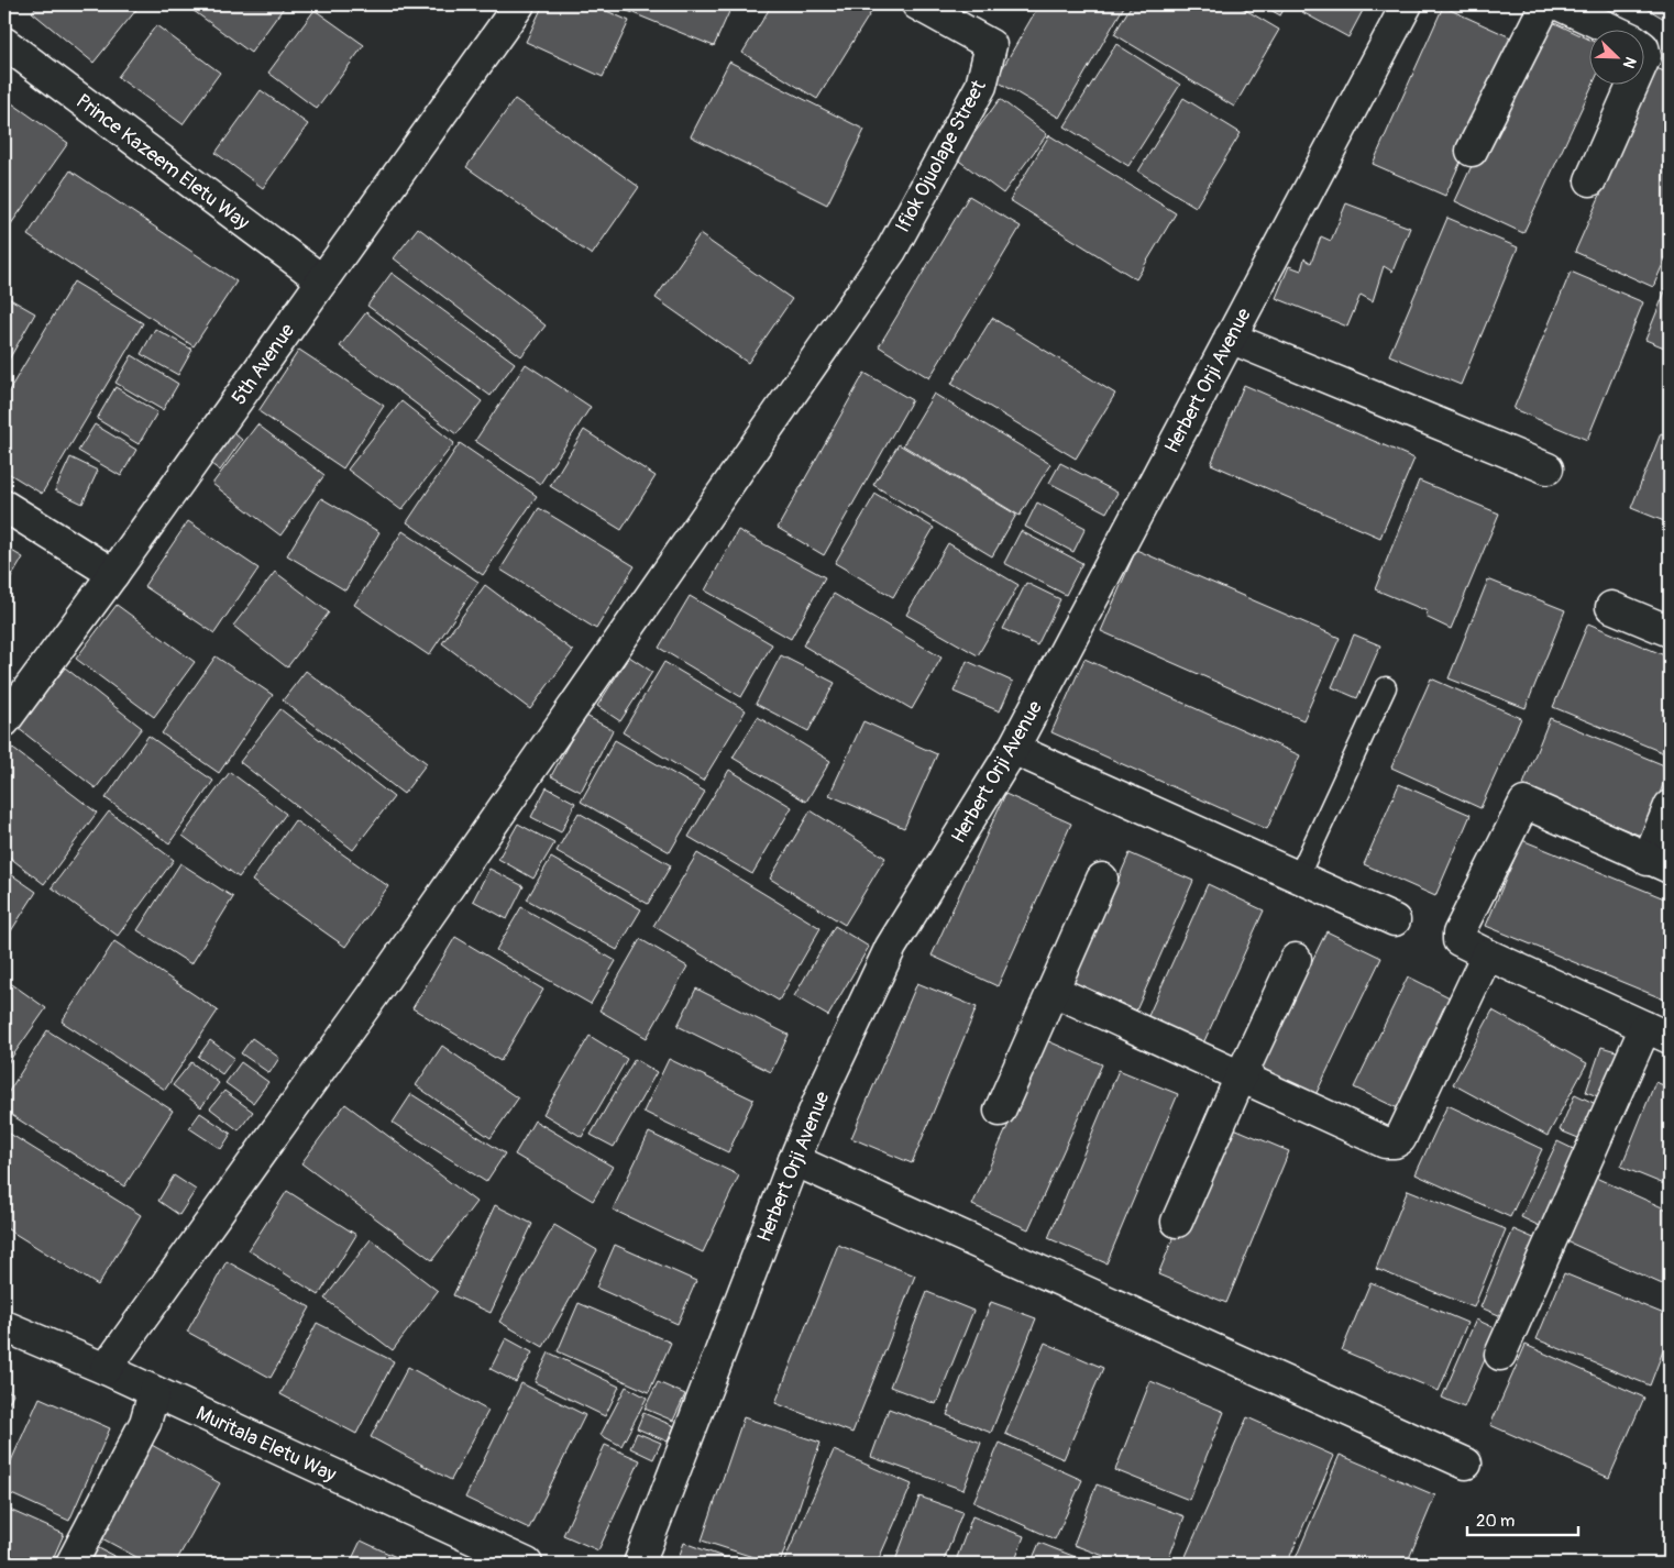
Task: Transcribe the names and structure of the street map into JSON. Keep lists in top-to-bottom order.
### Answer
{
  "streets": {
    "street": [
      "Ifiok Ojuolape Street",
      "Prince Kazeem Eletu Way",
      "5th Avenue",
      "Herbert Orji Avenue",
      "Muritala Eletu Way"
    ]
  },
  "crossings": [
    ["Ifiok Ojuolape Street", "Muritala Eletu Way"],
    ["Prince Kazeem Eletu Way", "5th Avenue"]
  ],
  "scale_bar": "20 m",
  "north": "bottom right"
}
